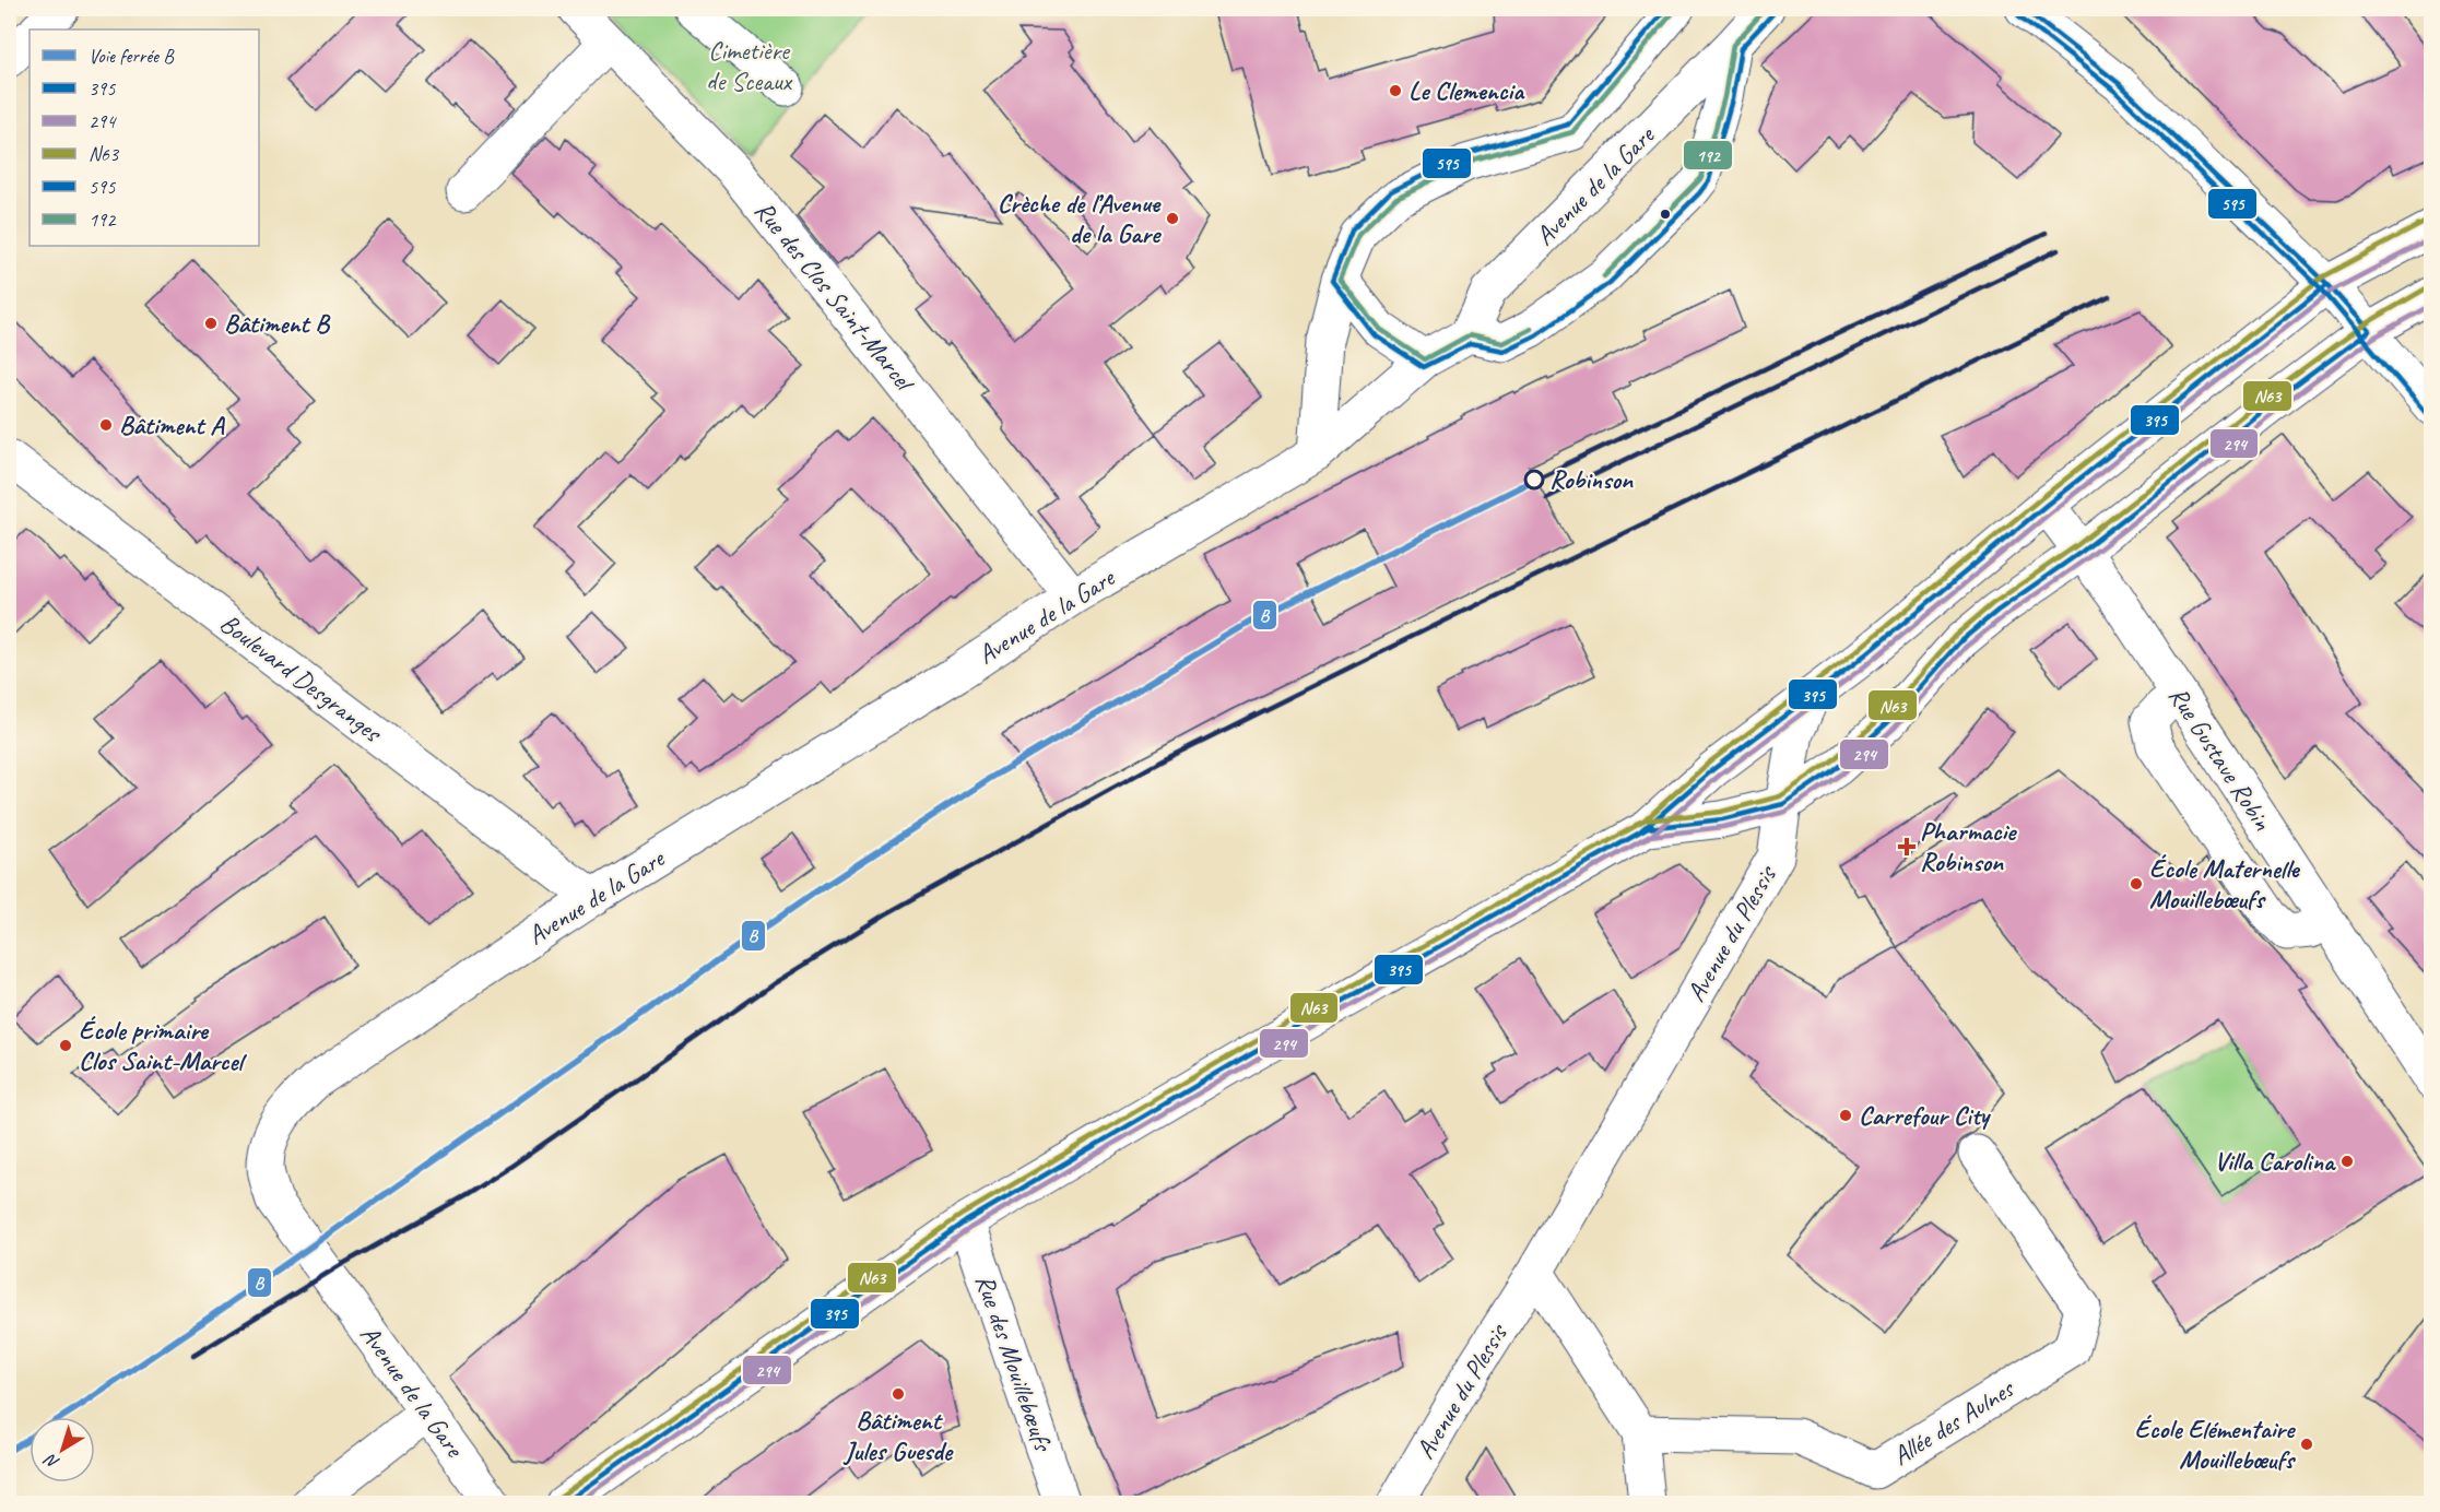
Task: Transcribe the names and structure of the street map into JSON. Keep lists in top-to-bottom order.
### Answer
{
  "streets": {
    "street": [
      "Avenue de la Gare",
      "Rue des Clos Saint-Marcel",
      "Boulevard Desgranges",
      "Rue Gustave Robin",
      "Avenue du Plessis",
      "Rue des Mouillebœufs",
      "Allée des Aulnes"
    ]
  },
  "crossings": [
    ["Avenue de la Gare", "Rue des Clos Saint-Marcel"],
    ["Avenue de la Gare", "Boulevard Desgranges"]
  ],
  "parks": ["Cimetière de Sceaux"],
  "places": {
    "other": [
      "Le Clemencia",
      "Crèche de l’Avenue de la Gare",
      "Bâtiment B",
      "Bâtiment A",
      "Robinson",
      "École Maternelle Mouillebœufs",
      "École primaire Clos Saint-Marcel",
      "Carrefour City",
      "Villa Carolina",
      "Bâtiment Jules Guesde",
      "École Elémentaire Mouillebœufs"
    ],
    "health": ["Pharmacie Robinson"]
  },
  "lines": [
    "transit line 395",
    "transit line 595",
    "transit line 192",
    "transit line N63",
    "transit line 294",
    "rail line B"
  ],
  "legend": [
    "Voie ferrée B",
    "395",
    "294",
    "N63",
    "595",
    "192"
  ],
  "north": "bottom left"
}
